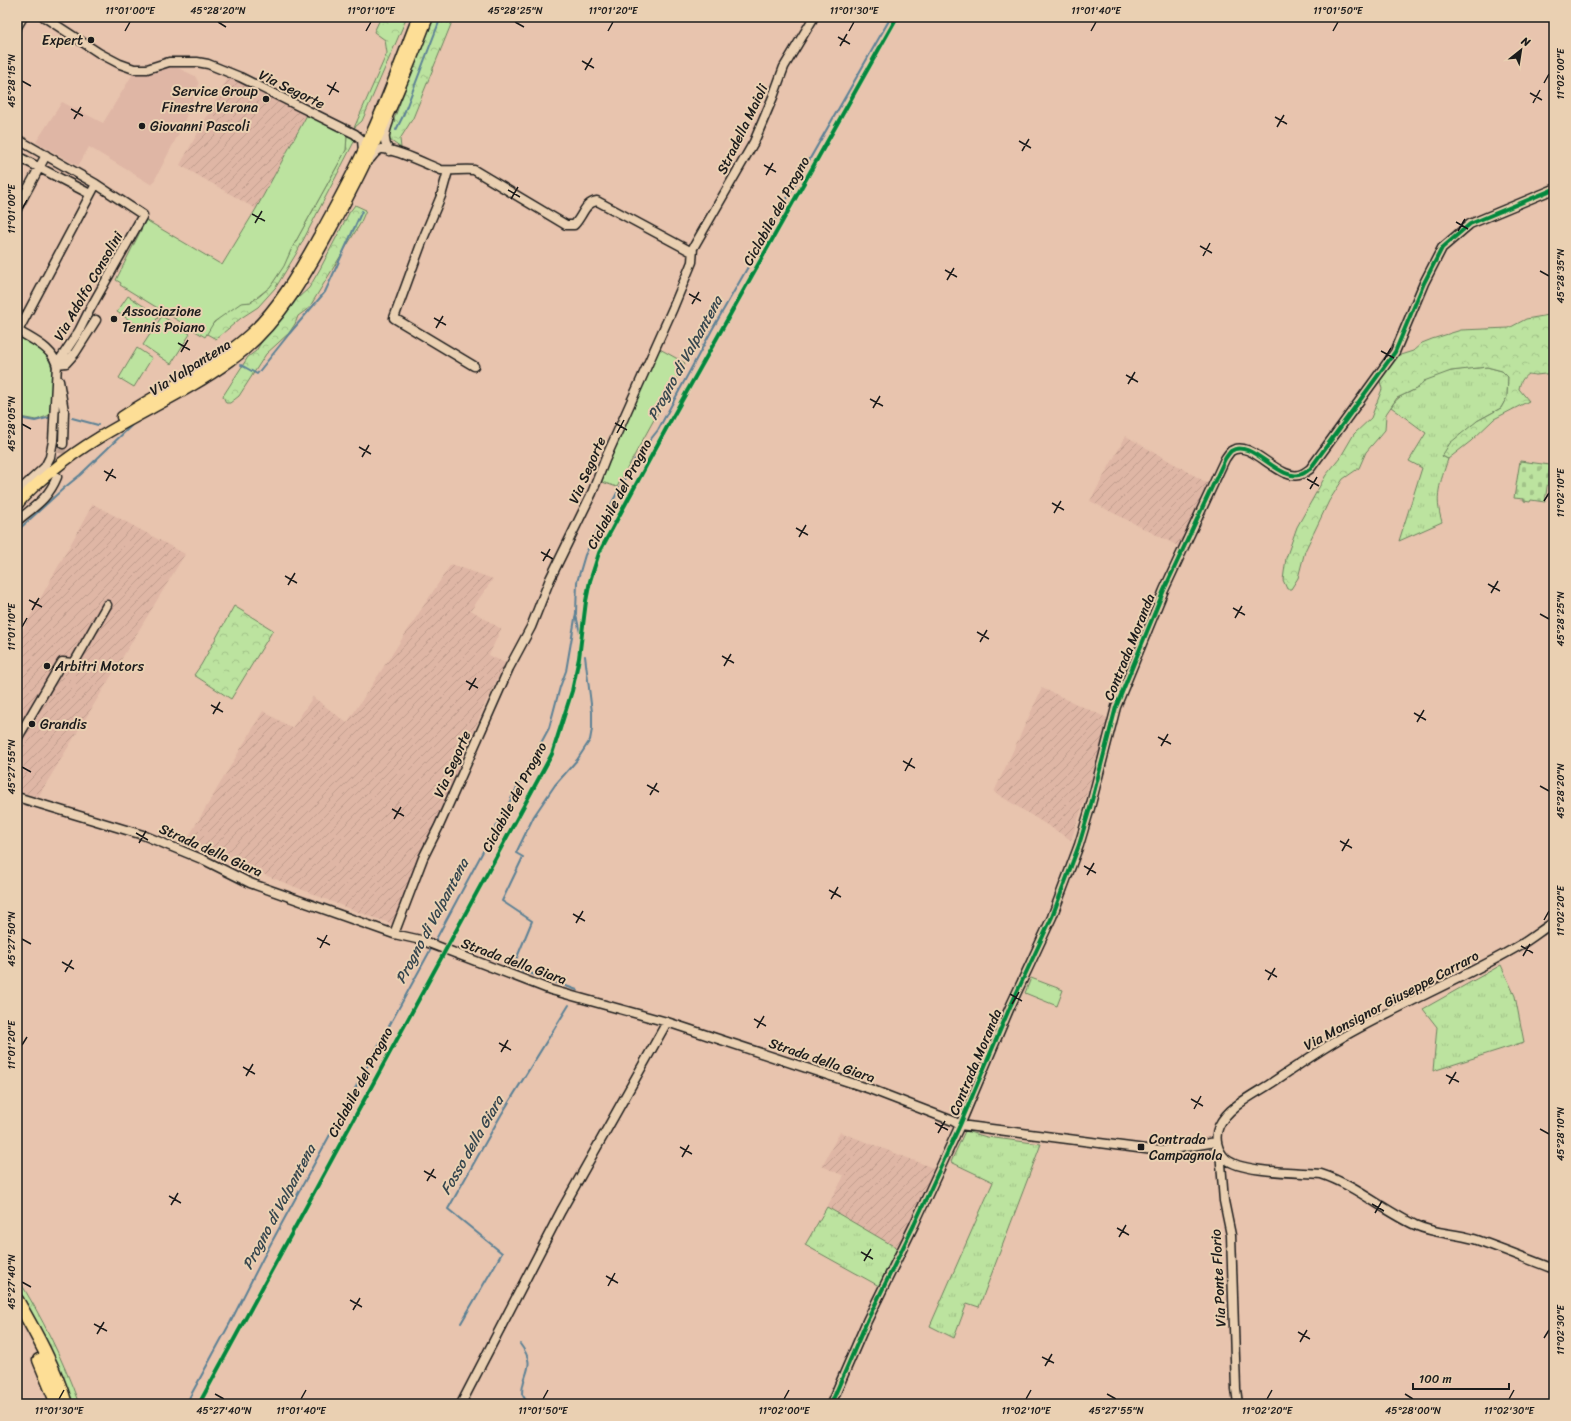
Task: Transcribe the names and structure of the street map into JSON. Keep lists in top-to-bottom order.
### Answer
{
  "streets": {
    "main road": ["Via Valpantena"],
    "street": [
      "Via Segorte",
      "Stradella Maioli",
      "Via Adolfo Consolini",
      "Contrada Moranda",
      "Strada della Giara",
      "Via Monsignor Giuseppe Carraro",
      "Via Ponte Florio"
    ],
    "cycle path": ["Ciclabile del Progno"]
  },
  "crossings": [
    ["Via Segorte", "Stradella Maioli"],
    ["Via Segorte", "Strada della Giara"],
    ["Contrada Moranda", "Strada della Giara"]
  ],
  "water": ["Progno di Valpantena", "Fosso della Giara"],
  "places": {
    "other": [
      "Expert",
      "Service Group Finestre Verona",
      "Giovanni Pascoli",
      "Associazione Tennis Poiano",
      "Arbitri Motors",
      "Grandis"
    ],
    "transit": ["Contrada Campagnola"]
  },
  "scale_bar": "100 m",
  "north": "top right",
  "coordinates": [
    "11°01'00\"E",
    "45°28'20\"N",
    "11°01'10\"E",
    "45°28'25\"N",
    "11°01'20\"E",
    "11°01'30\"E",
    "11°01'40\"E",
    "11°01'50\"E",
    "11°02'00\"E",
    "45°28'15\"N",
    "45°28'35\"N",
    "45°28'05\"N",
    "11°02'10\"E",
    "45°27'55\"N",
    "11°02'20\"E",
    "45°27'50\"N",
    "45°28'10\"N",
    "45°27'40\"N",
    "11°02'30\"E",
    "45°28'00\"N"
  ]
}
